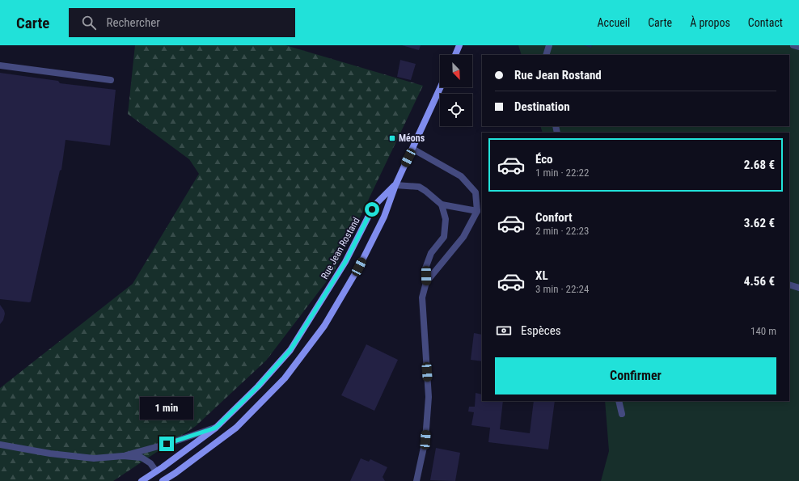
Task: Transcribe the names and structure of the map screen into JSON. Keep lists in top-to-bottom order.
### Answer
{
  "streets": {
    "main road": ["Rue Jean Rostand"]
  },
  "places": {
    "transit": ["Méons"]
  },
  "north": "bottom right",
  "page": {
    "header": "Carte",
    "search": "Rechercher",
    "nav": [
      "Accueil",
      "Carte",
      "À propos",
      "Contact"
    ],
    "banner": ["Rue Jean Rostand", "Destination"],
    "list": [
      {
        "name": "Éco",
        "note": "1 min · 22:22",
        "value": "2.68 €"
      },
      {
        "name": "Confort",
        "note": "2 min · 22:23",
        "value": "3.62 €"
      },
      {
        "name": "XL",
        "note": "3 min · 22:24",
        "value": "4.56 €"
      }
    ],
    "pay": ["Espèces", "140 m"],
    "buttons": "Confirmer",
    "bubble": "1 min"
  }
}
